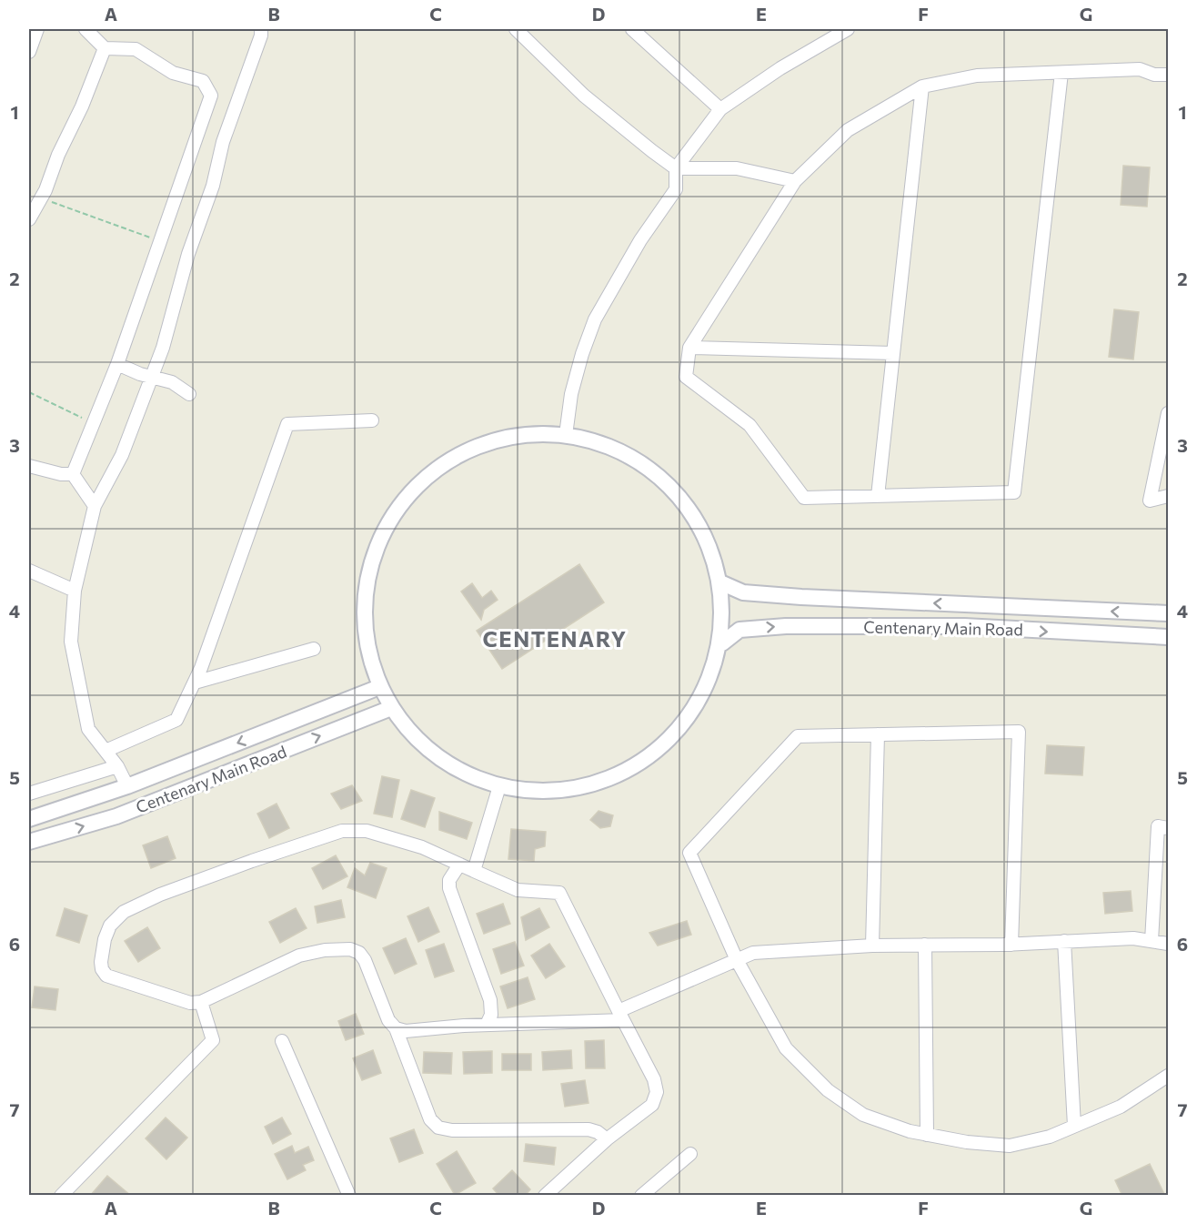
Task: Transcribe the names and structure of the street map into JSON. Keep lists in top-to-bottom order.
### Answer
{
  "streets": {
    "street": ["Centenary Main Road"]
  },
  "districts": ["CENTENARY"],
  "grid": {
    "columns": [
      "A",
      "B",
      "C",
      "D",
      "E",
      "F",
      "G"
    ],
    "rows": [
      "1",
      "2",
      "3",
      "4",
      "5",
      "6",
      "7"
    ]
  }
}
